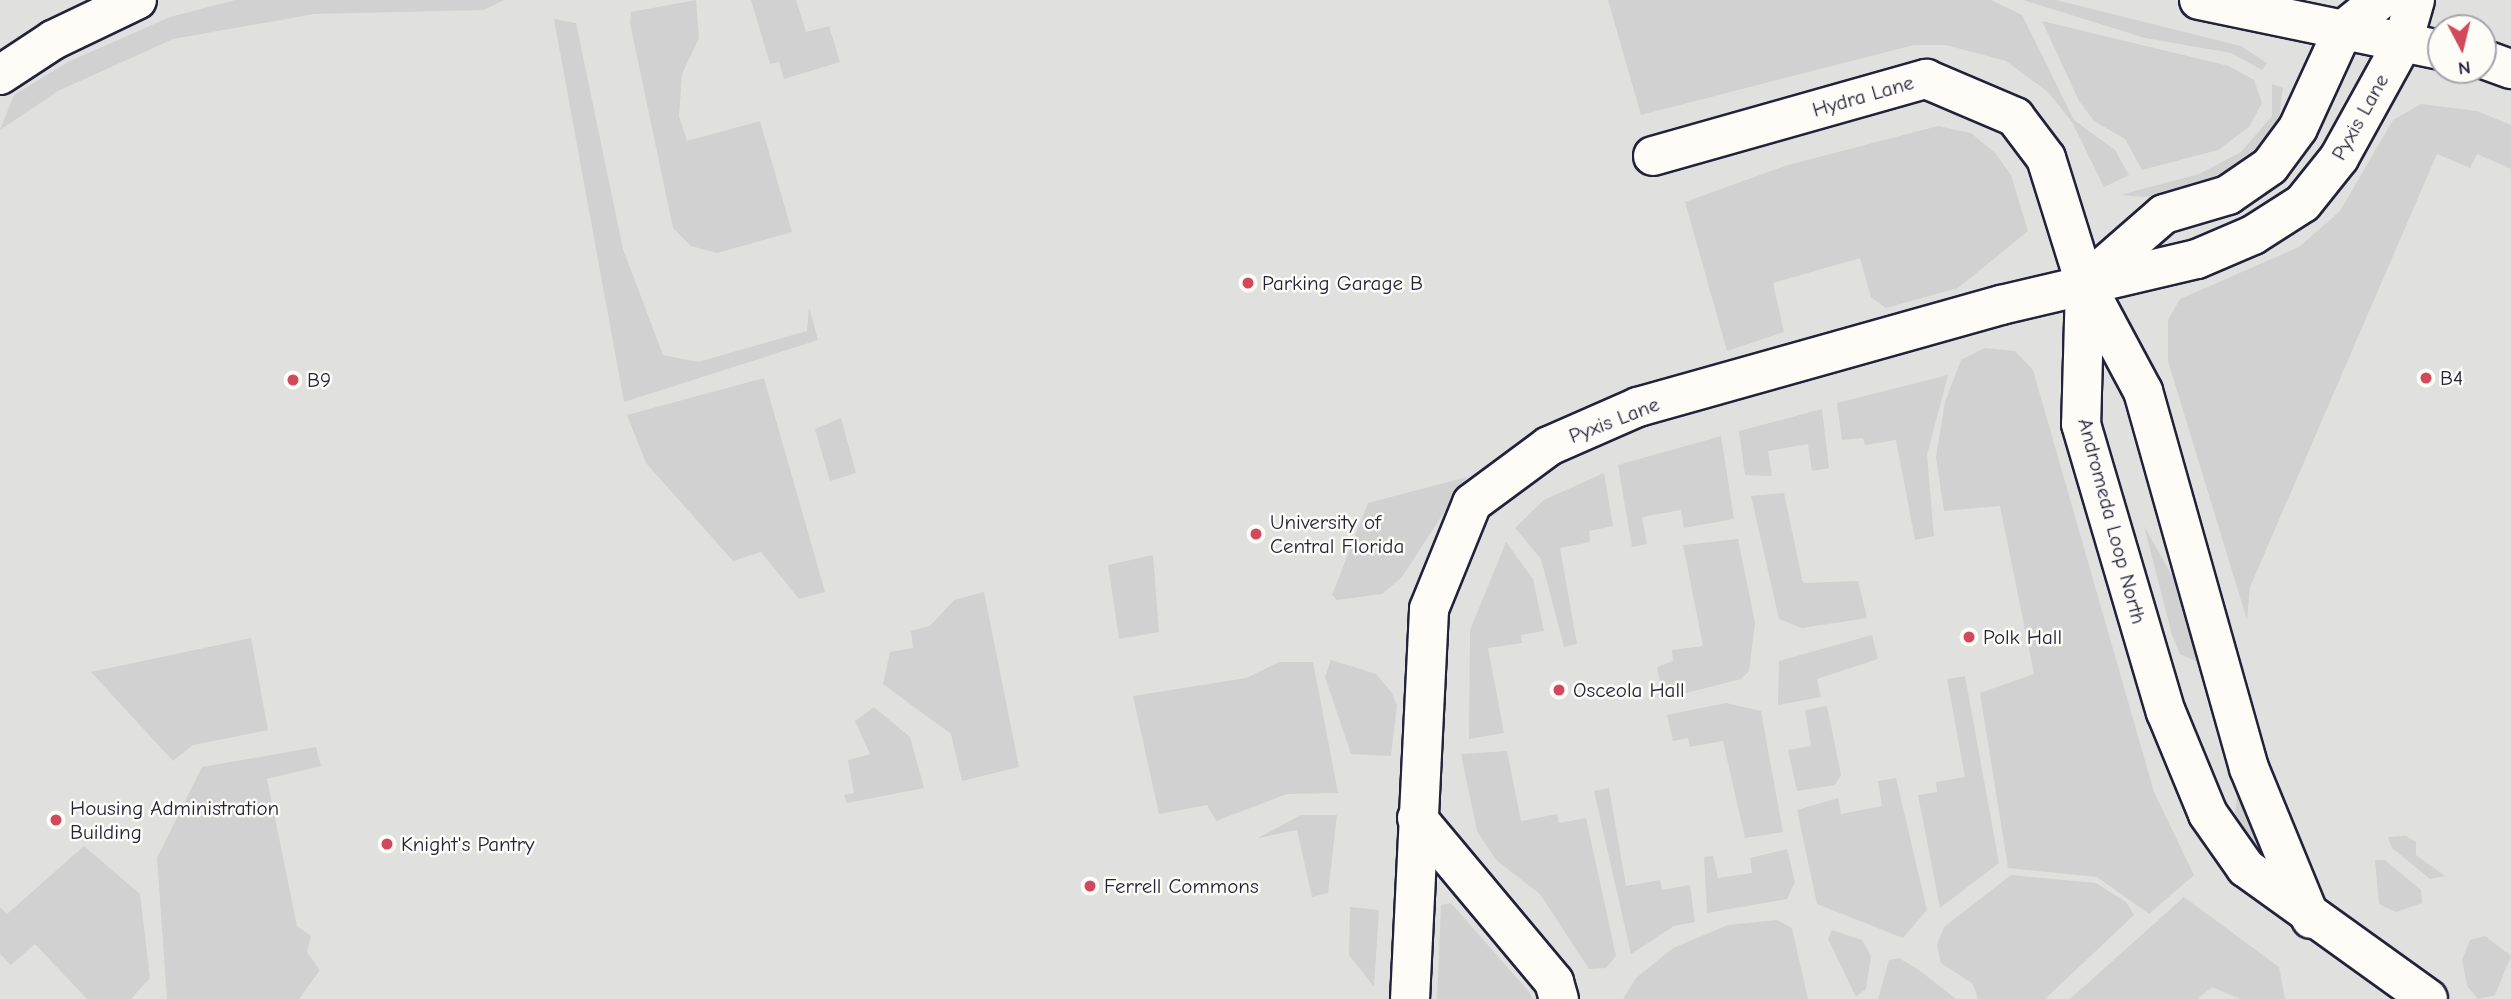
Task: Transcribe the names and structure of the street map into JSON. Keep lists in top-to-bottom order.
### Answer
{
  "streets": {
    "street": ["Hydra Lane", "Pyxis Lane", "Andromeda Loop North"]
  },
  "crossings": [
    ["Hydra Lane", "Pyxis Lane"],
    ["Hydra Lane", "Andromeda Loop North"],
    ["Pyxis Lane", "Andromeda Loop North"]
  ],
  "places": [
    "Parking Garage B",
    "B4",
    "B9",
    "University of Central Florida",
    "Polk Hall",
    "Osceola Hall",
    "Housing Administration Building",
    "Knight's Pantry",
    "Ferrell Commons"
  ],
  "north": "bottom"
}
